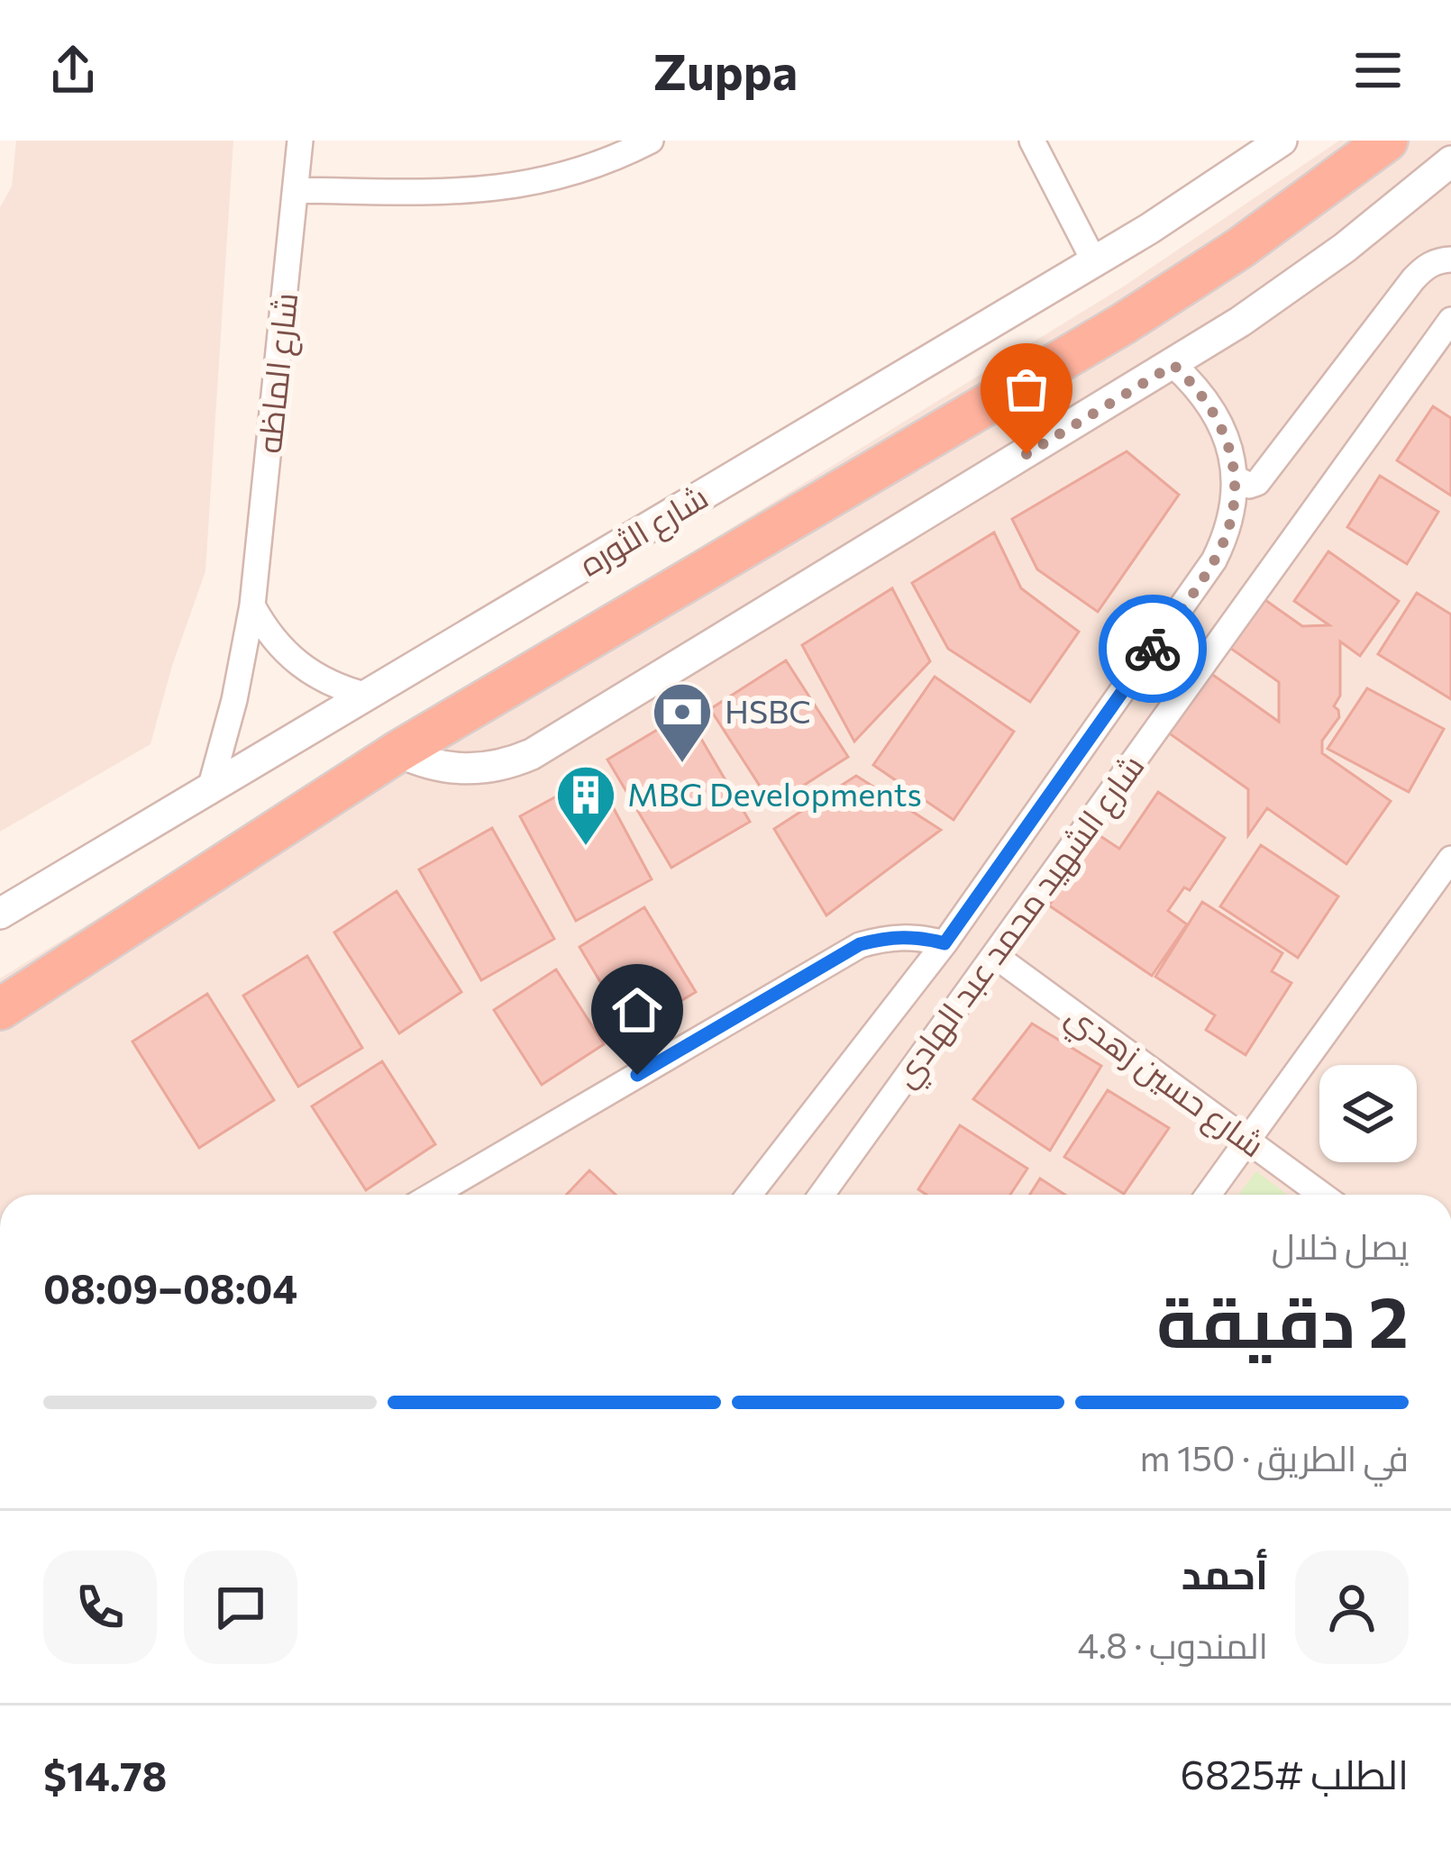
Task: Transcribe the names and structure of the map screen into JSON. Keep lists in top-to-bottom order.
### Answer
{
  "streets": {
    "highway": ["شارع الثوره"],
    "street": ["شارع الماظه", "شارع الشهيد محمد عبد الهادي", "شارع حسين زهدي"]
  },
  "crossings": [
    ["شارع الماظه", "شارع الثوره"],
    ["شارع الشهيد محمد عبد الهادي", "شارع حسين زهدي"]
  ],
  "places": {
    "bank": ["HSBC"],
    "building": ["MBG Developments"]
  },
  "page": {
    "header": "Zuppa",
    "heading": ["2 دقيقة", "يصل خلال", "08:04–08:09"],
    "panel": [
      "أحمد",
      "المندوب · 4.8",
      "الطلب #6825",
      "$14.78"
    ],
    "bar": "في الطريق · 150 m"
  }
}
